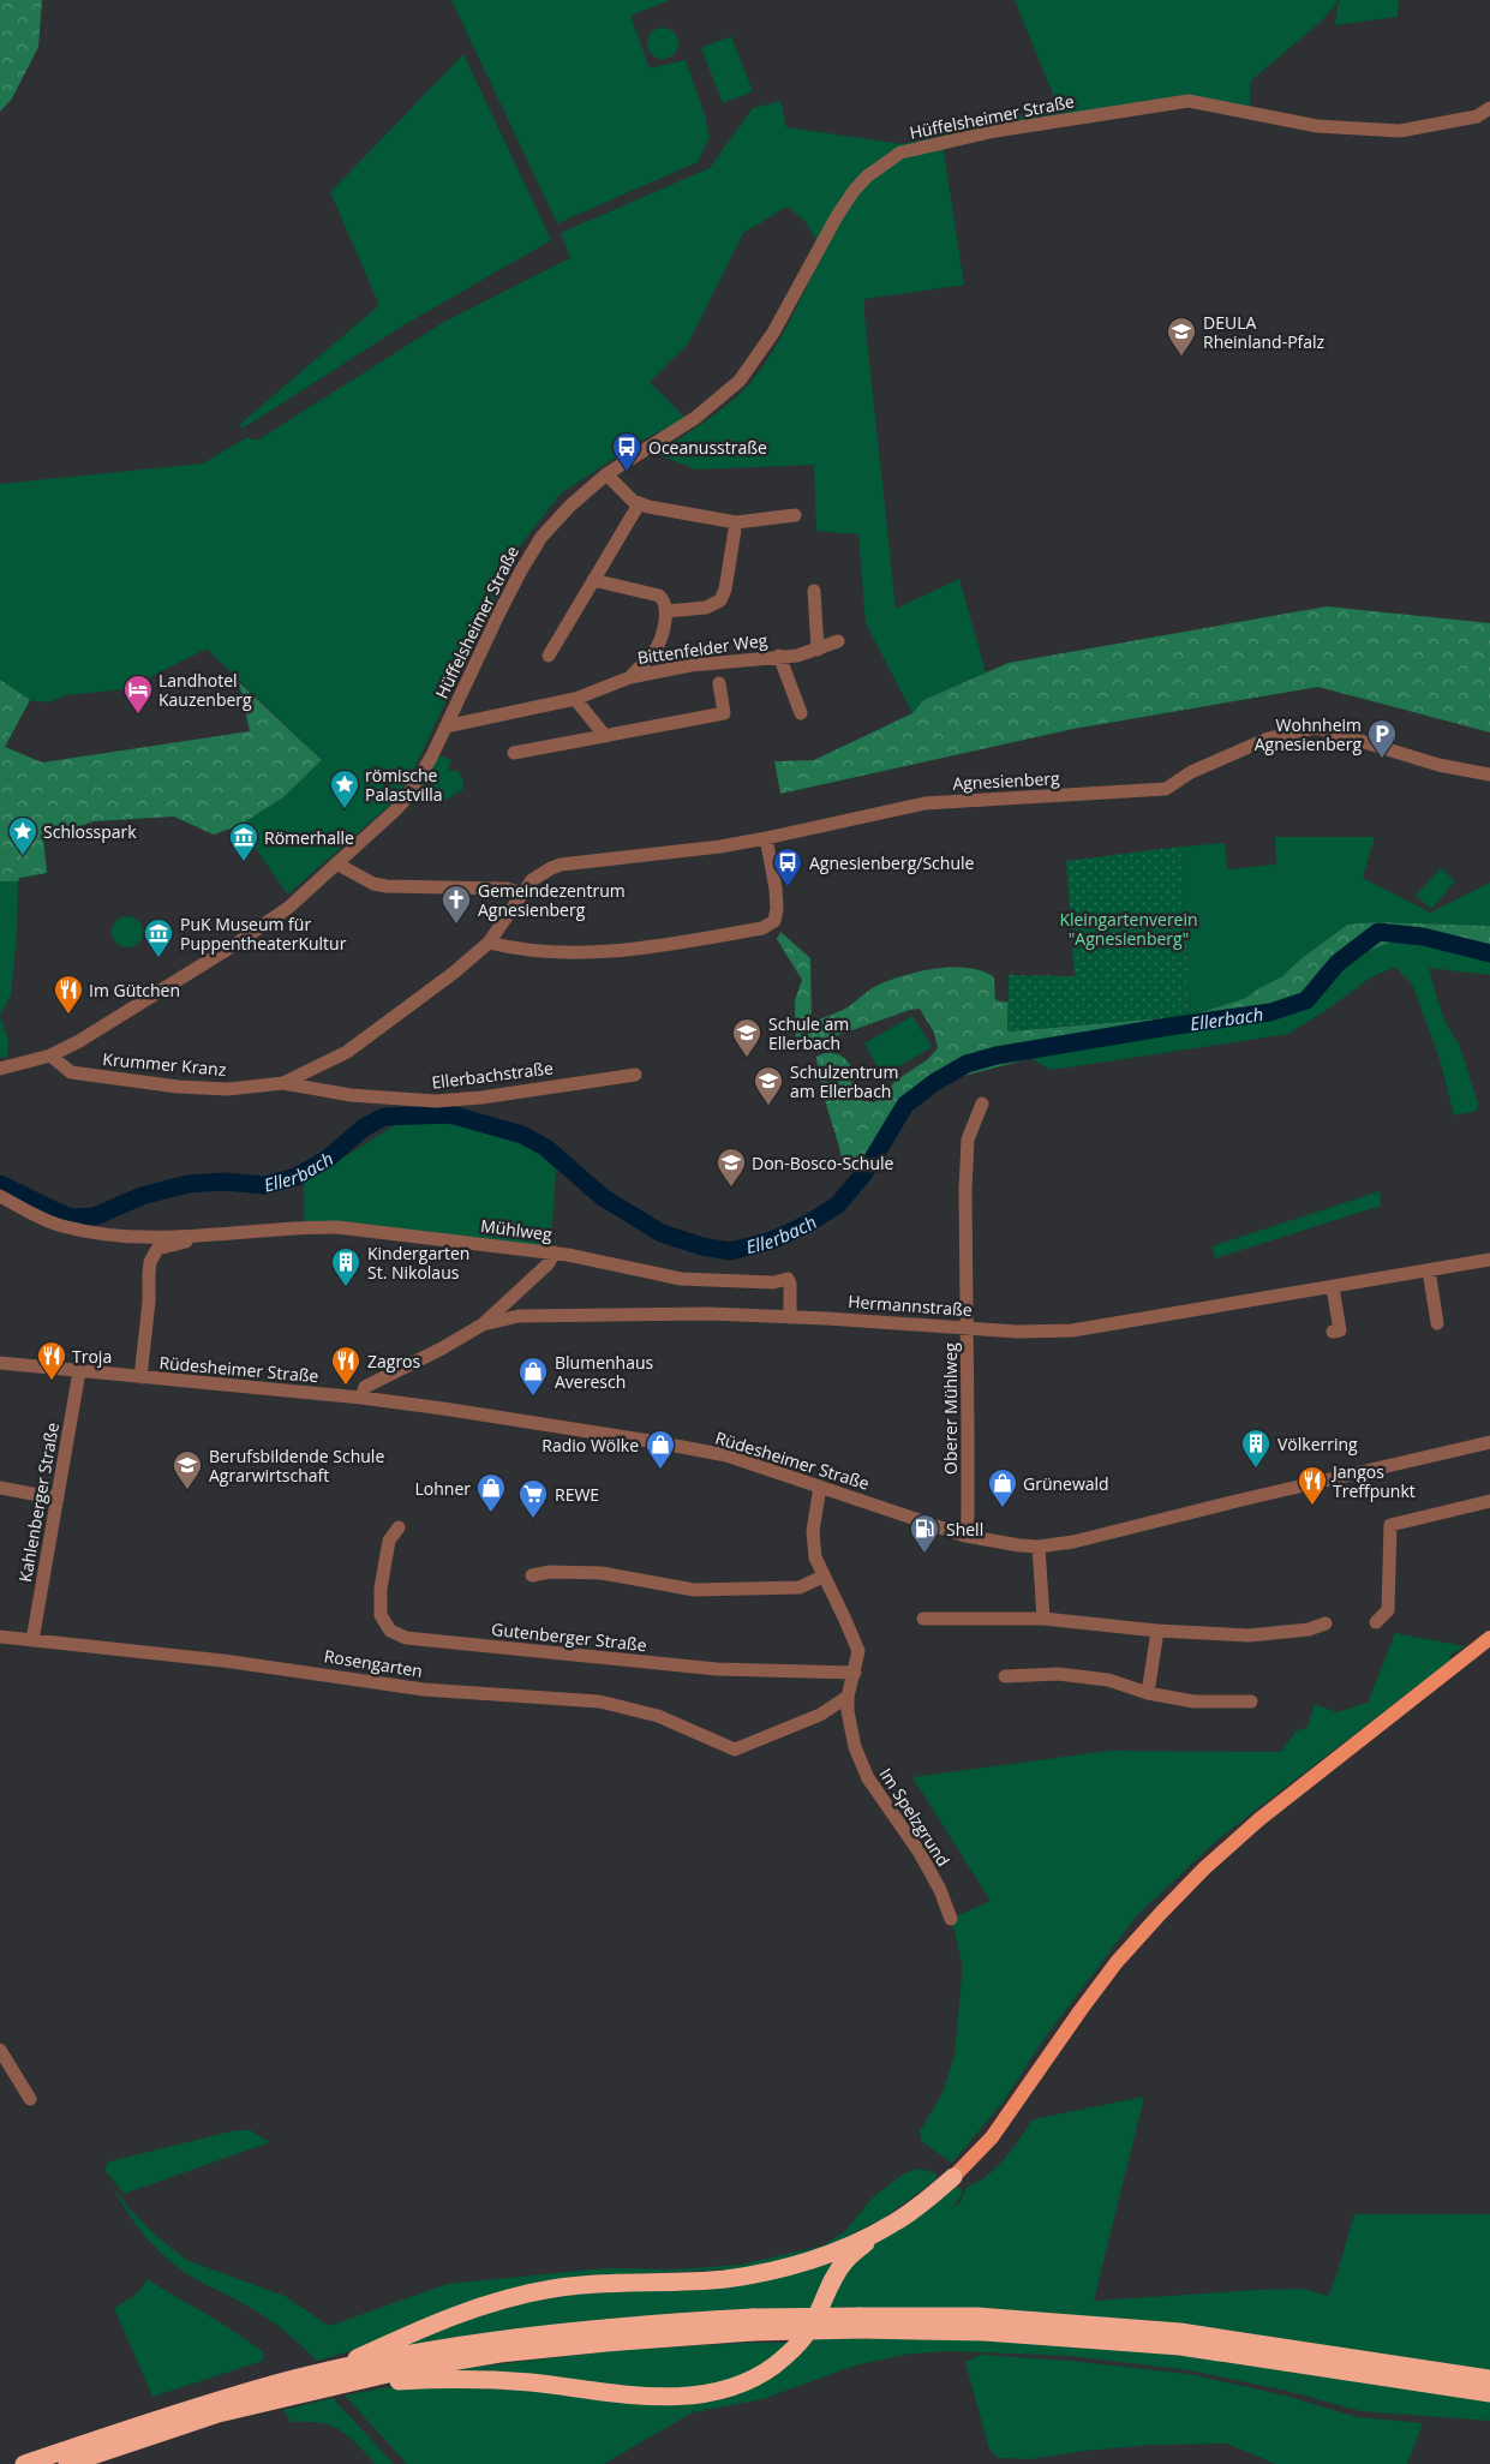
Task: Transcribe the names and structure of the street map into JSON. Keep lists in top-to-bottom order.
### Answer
{
  "streets": {
    "street": [
      "Hüffelsheimer Straße",
      "Bittenfelder Weg",
      "Agnesienberg",
      "Krummer Kranz",
      "Ellerbachstraße",
      "Mühlweg",
      "Hermannstraße",
      "Rüdesheimer Straße",
      "Oberer Mühlweg",
      "Kahlenberger Straße",
      "Gutenberger Straße",
      "Rosengarten",
      "Im Spelzgrund"
    ]
  },
  "crossings": [
    ["Hüffelsheimer Straße", "Bittenfelder Weg"],
    ["Hüffelsheimer Straße", "Krummer Kranz"],
    ["Agnesienberg", "Krummer Kranz"],
    ["Krummer Kranz", "Ellerbachstraße"],
    ["Mühlweg", "Hermannstraße"],
    ["Mühlweg", "Rüdesheimer Straße"],
    ["Hermannstraße", "Rüdesheimer Straße"],
    ["Hermannstraße", "Oberer Mühlweg"],
    ["Rüdesheimer Straße", "Oberer Mühlweg"],
    ["Rüdesheimer Straße", "Kahlenberger Straße"],
    ["Rüdesheimer Straße", "Im Spelzgrund"],
    ["Kahlenberger Straße", "Rosengarten"],
    ["Gutenberger Straße", "Im Spelzgrund"],
    ["Rosengarten", "Im Spelzgrund"]
  ],
  "water": ["Ellerbach"],
  "parks": ["Kleingartenverein \"Agnesienberg\""],
  "places": {
    "school or university": [
      "DEULA Rheinland-Pfalz",
      "Schule am Ellerbach",
      "Schulzentrum am Ellerbach",
      "Don-Bosco-Schule",
      "Berufsbildende Schule Agrarwirtschaft"
    ],
    "bus stop": ["Oceanusstraße", "Agnesienberg/Schule"],
    "hotel": ["Landhotel Kauzenberg"],
    "parking": ["Wohnheim Agnesienberg"],
    "place": ["römische Palastvilla", "Schlosspark"],
    "museum": ["Römerhalle", "PuK Museum für PuppentheaterKultur"],
    "church": ["Gemeindezentrum Agnesienberg"],
    "restaurant": [
      "Im Gütchen",
      "Troja",
      "Zagros",
      "Jangos Treffpunkt"
    ],
    "building": ["Kindergarten St. Nikolaus", "Völkerring"],
    "shop": [
      "Blumenhaus Averesch",
      "Radio Wölke",
      "Grünewald",
      "Lohner"
    ],
    "supermarket": ["REWE"],
    "fuel station": ["Shell"]
  }
}
